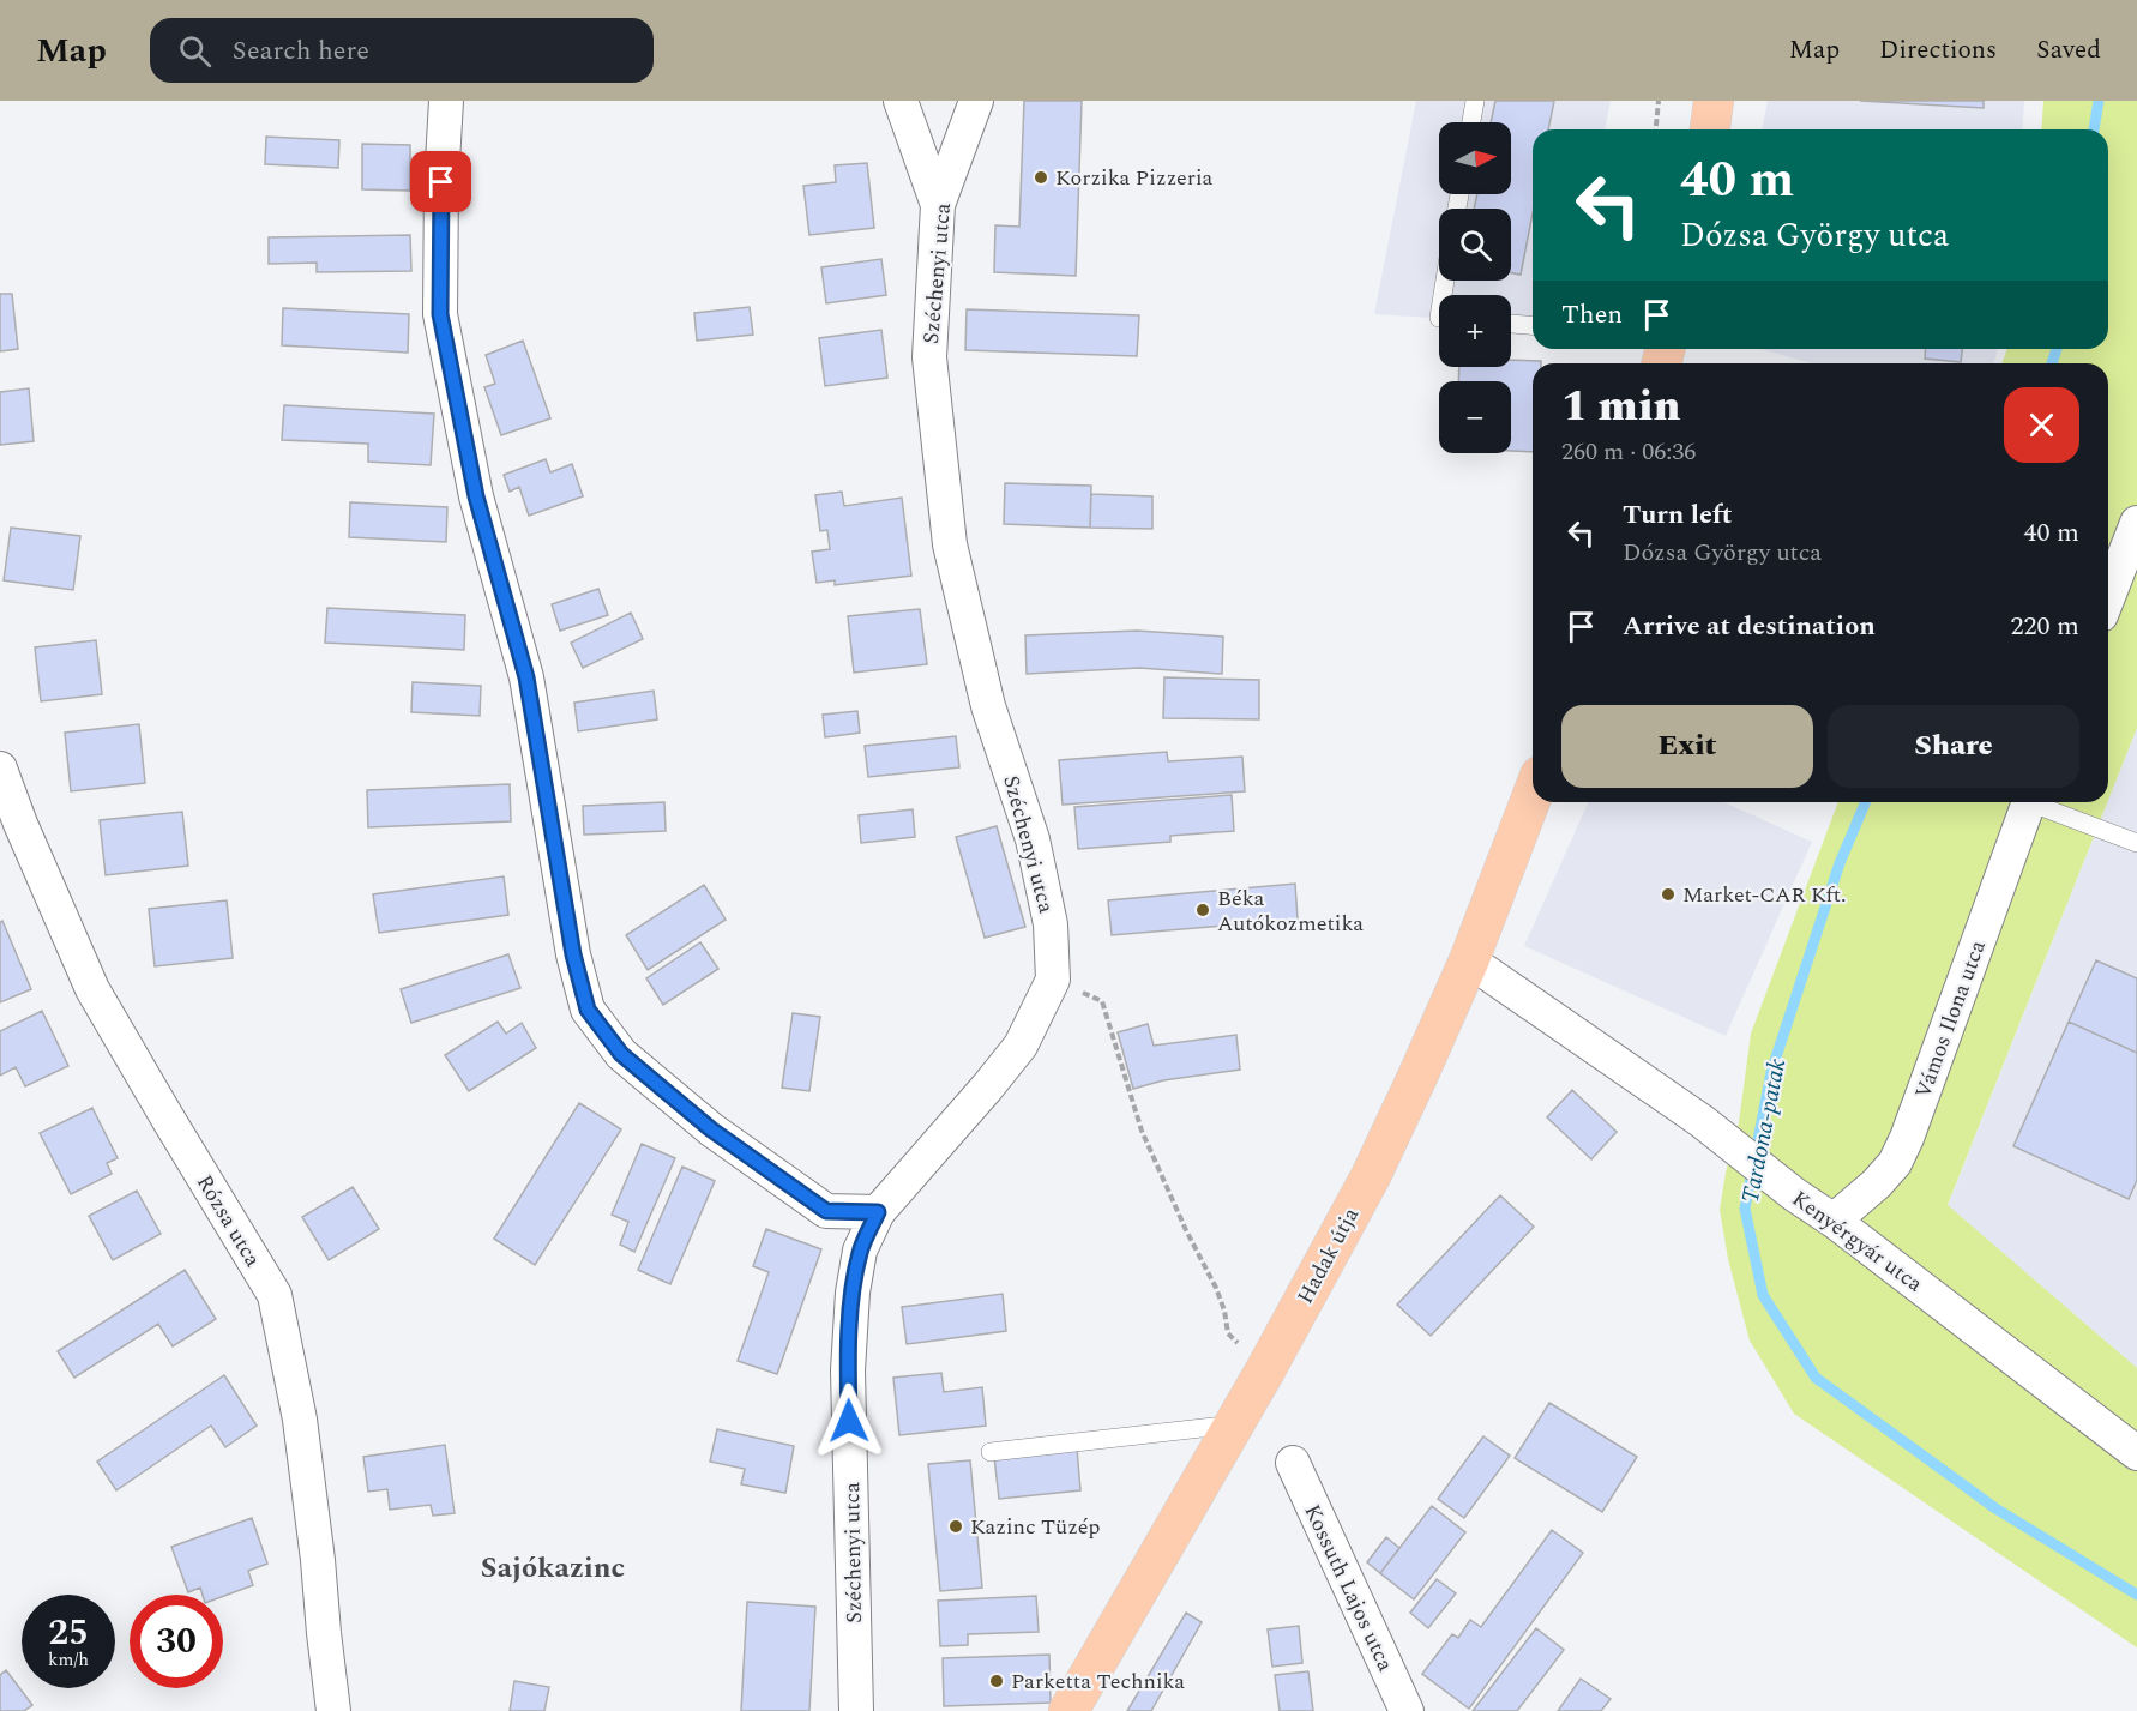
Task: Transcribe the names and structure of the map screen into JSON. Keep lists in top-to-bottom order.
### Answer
{
  "streets": {
    "main road": ["Hadak útja"],
    "street": [
      "Széchenyi utca",
      "Vámos Ilona utca",
      "Rózsa utca",
      "Kenyérgyár utca",
      "Kossuth Lajos utca"
    ]
  },
  "crossings": [
    ["Vámos Ilona utca", "Kenyérgyár utca"],
    ["Kenyérgyár utca", "Hadak útja"]
  ],
  "districts": ["Sajókazinc"],
  "water": ["Tardona-patak"],
  "places": [
    "Korzika Pizzeria",
    "Market-CAR Kft.",
    "Béka Autókozmetika",
    "Kazinc Tüzép",
    "Parketta Technika"
  ],
  "north": "right",
  "page": {
    "header": "Map",
    "search": "Search here",
    "nav": ["Map", "Directions", "Saved"],
    "map_buttons": ["+", "−"],
    "turn": ["40 m", "Dózsa György utca"],
    "then": "Then",
    "heading": ["1 min", "260 m · 06:36"],
    "list": [
      {
        "name": "Turn left",
        "note": "Dózsa György utca",
        "value": "40 m"
      },
      {
        "name": "Arrive at destination",
        "value": "220 m"
      }
    ],
    "buttons": ["Exit", "Share"],
    "speed": "25 km/h",
    "limit": "30"
  }
}
